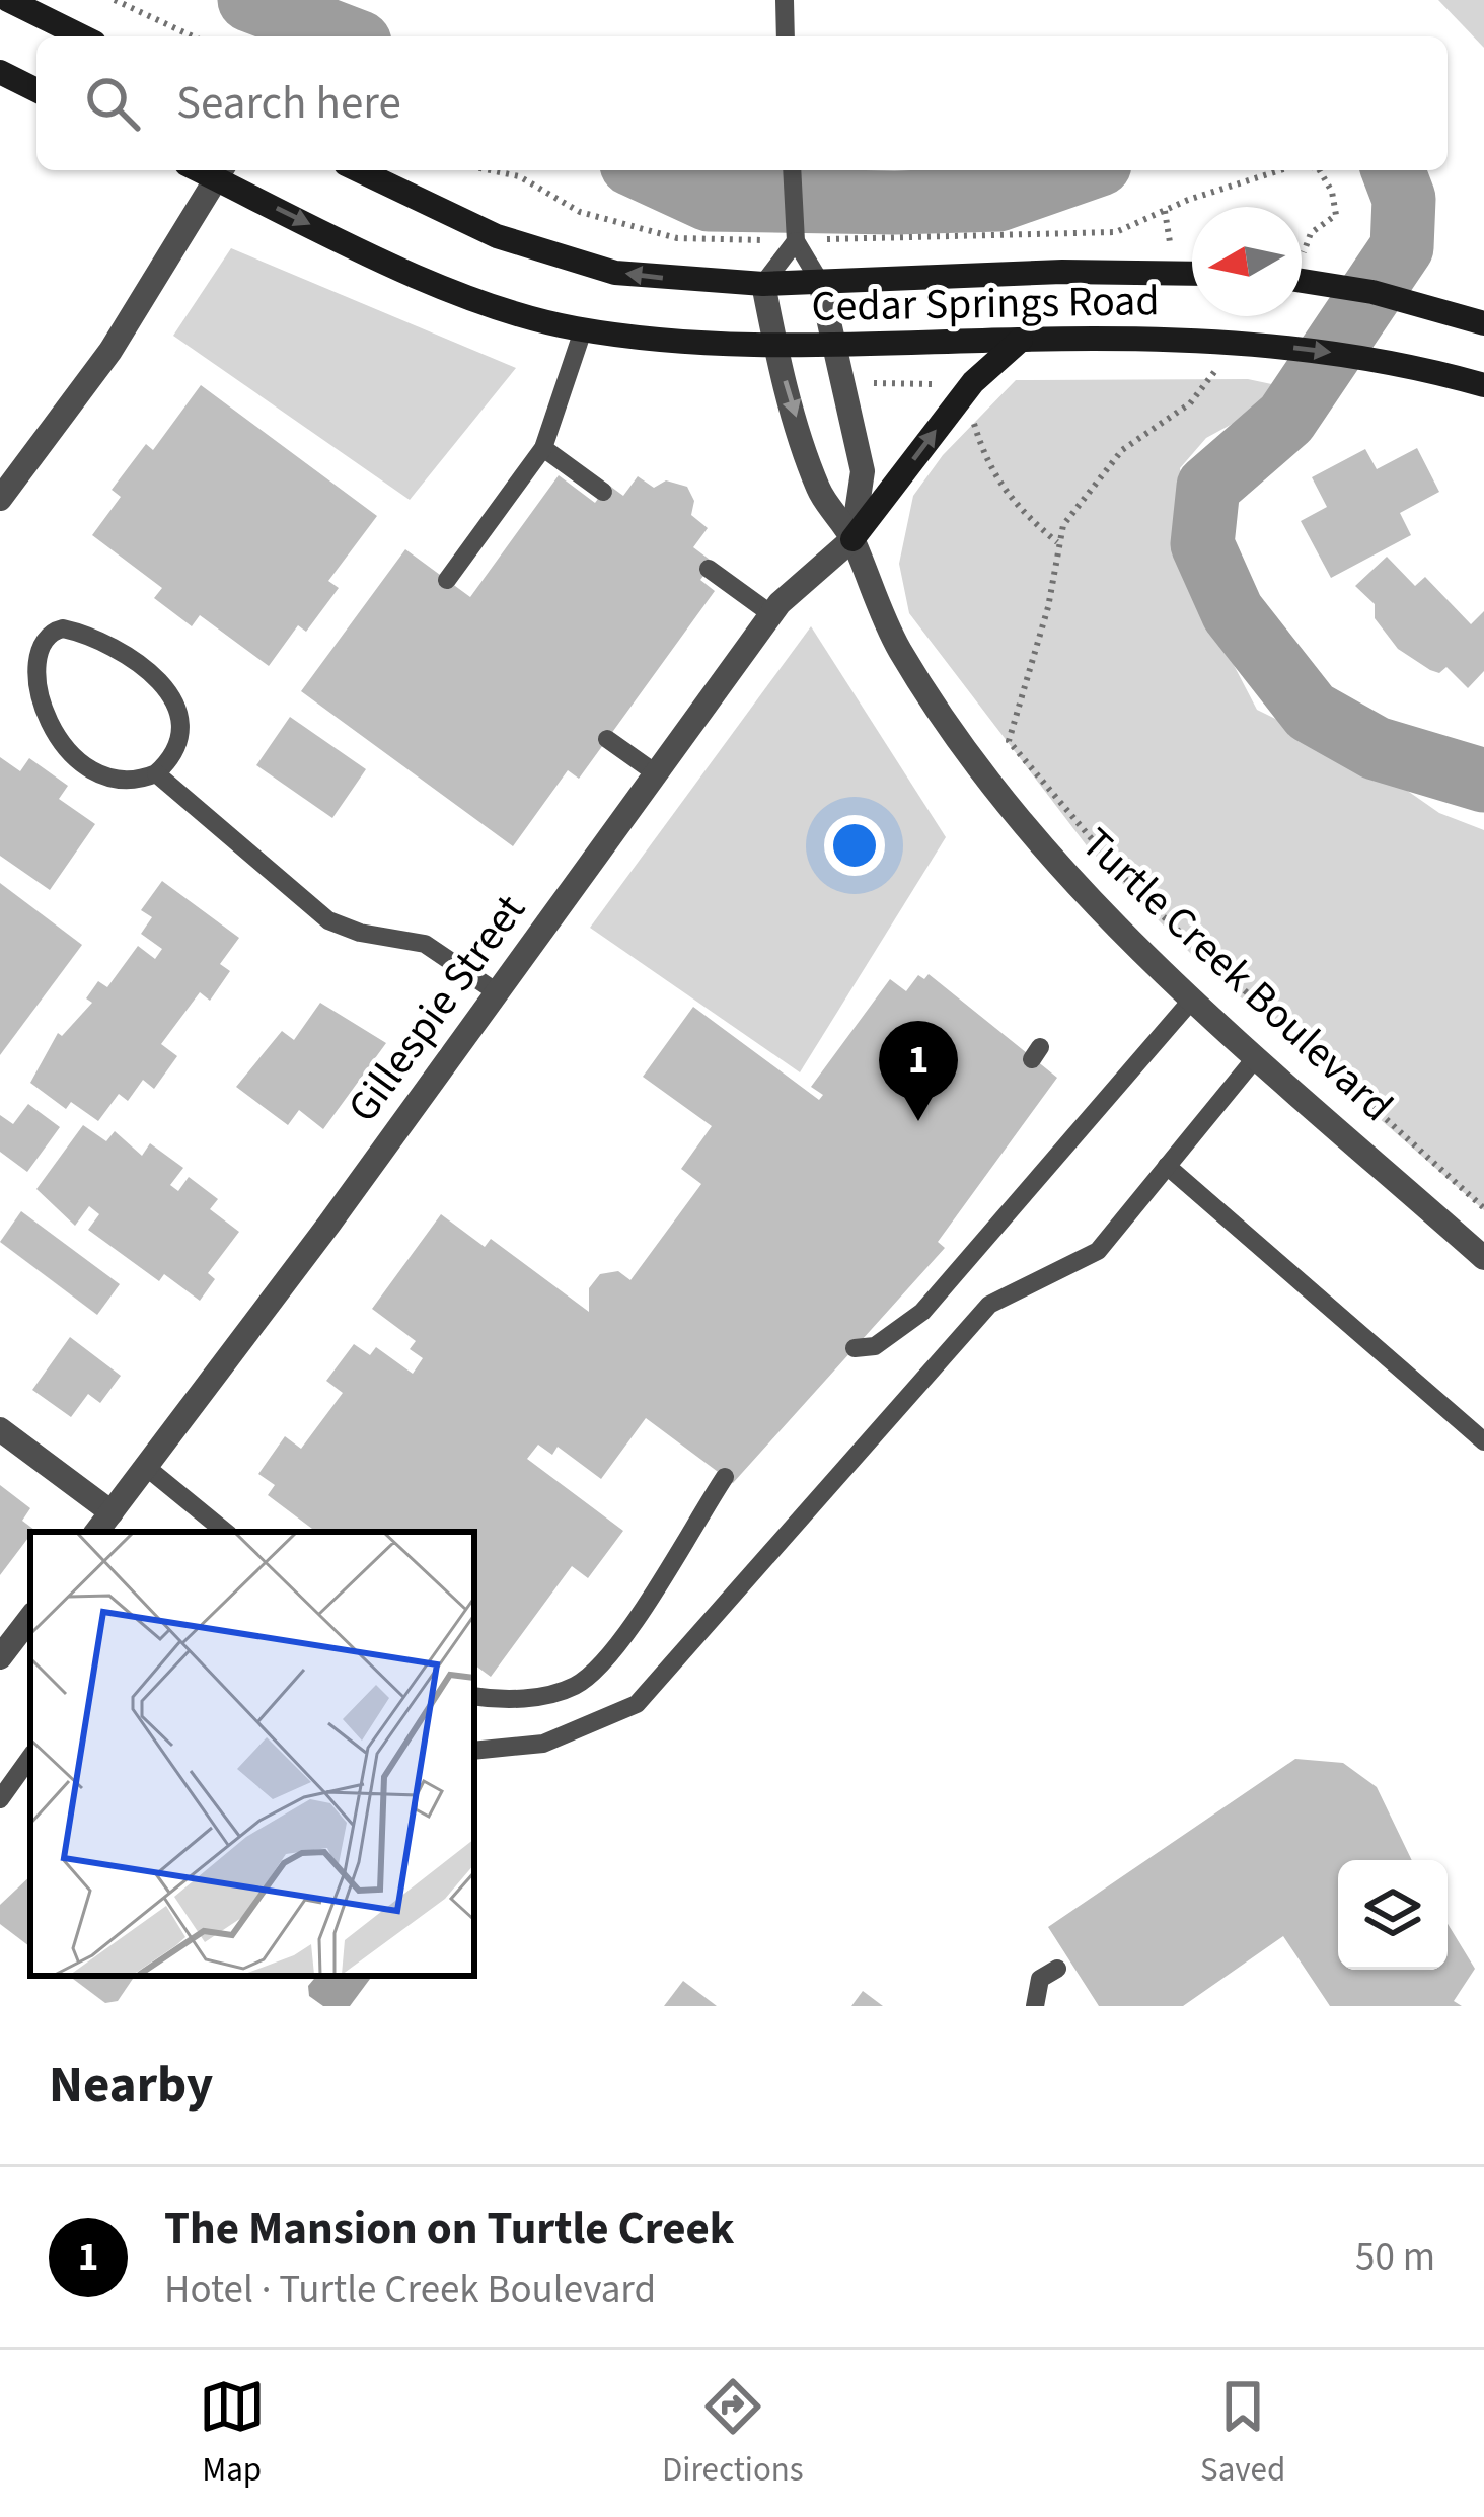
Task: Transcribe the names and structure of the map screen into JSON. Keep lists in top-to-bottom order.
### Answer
{
  "streets": {
    "main road": ["Cedar Springs Road"],
    "street": ["Turtle Creek Boulevard", "Gillespie Street"]
  },
  "crossings": [
    ["Cedar Springs Road", "Turtle Creek Boulevard"],
    ["Turtle Creek Boulevard", "Gillespie Street"]
  ],
  "north": "left",
  "page": {
    "search": "Search here",
    "pins": "1",
    "heading": "Nearby",
    "list": [
      {
        "mark": "1",
        "name": "The Mansion on Turtle Creek",
        "note": "Hotel · Turtle Creek Boulevard",
        "value": "50 m"
      }
    ],
    "nav": ["Map", "Directions", "Saved"]
  }
}
